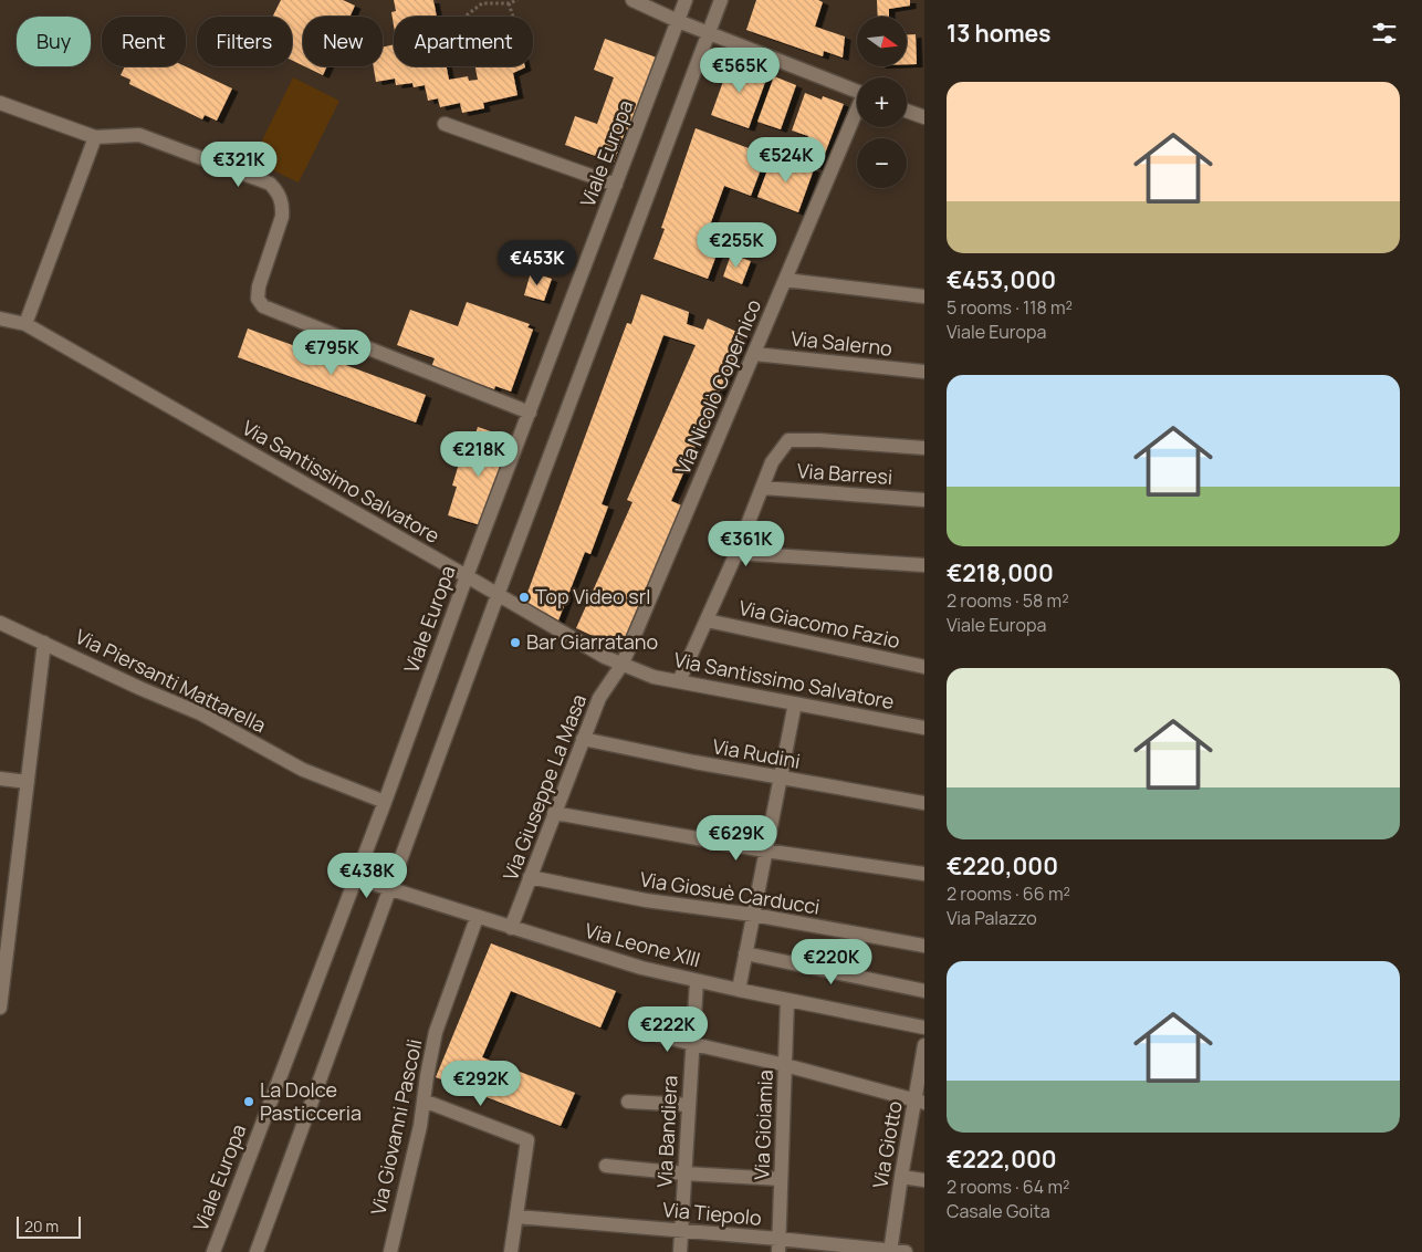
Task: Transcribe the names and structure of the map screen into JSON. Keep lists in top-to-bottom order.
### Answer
{
  "streets": {
    "street": [
      "Viale Europa",
      "Via Salerno",
      "Via Nicolò Copernico",
      "Via Barresi",
      "Via Santissimo Salvatore",
      "Via Giacomo Fazio",
      "Via Piersanti Mattarella",
      "Via Rudini",
      "Via Giuseppe La Masa",
      "Via Giosuè Carducci",
      "Via Leone XIII",
      "Via Gioiamia",
      "Via Giovanni Pascoli",
      "Via Bandiera",
      "Via Giotto",
      "Via Tiepolo"
    ]
  },
  "crossings": [
    ["Viale Europa", "Via Santissimo Salvatore"],
    ["Viale Europa", "Via Piersanti Mattarella"],
    ["Viale Europa", "Via Leone XIII"],
    ["Via Salerno", "Via Nicolò Copernico"],
    ["Via Nicolò Copernico", "Via Santissimo Salvatore"],
    ["Via Nicolò Copernico", "Via Giuseppe La Masa"],
    ["Via Santissimo Salvatore", "Via Giuseppe La Masa"],
    ["Via Rudini", "Via Giuseppe La Masa"],
    ["Via Giuseppe La Masa", "Via Giosuè Carducci"],
    ["Via Giuseppe La Masa", "Via Leone XIII"],
    ["Via Leone XIII", "Via Gioiamia"],
    ["Via Leone XIII", "Via Giovanni Pascoli"],
    ["Via Leone XIII", "Via Bandiera"],
    ["Via Gioiamia", "Via Tiepolo"],
    ["Via Bandiera", "Via Tiepolo"],
    ["Via Giotto", "Via Tiepolo"]
  ],
  "places": ["Top Video srl", "Bar Giarratano", "La Dolce Pasticceria"],
  "scale_bar": "20 m",
  "north": "right",
  "page": {
    "heading": "13 homes",
    "map_buttons": ["+", "−"],
    "chip": [
      "Buy",
      "Rent",
      "Filters",
      "New",
      "Apartment"
    ],
    "price": [
      "€565K",
      "€524K",
      "€321K",
      "€255K",
      "€453K",
      "€795K",
      "€218K",
      "€361K",
      "€629K",
      "€438K",
      "€220K",
      "€222K",
      "€292K"
    ],
    "list": [
      {
        "name": "€453,000",
        "note": "5 rooms · 118 m² · Viale Europa"
      },
      {
        "name": "€218,000",
        "note": "2 rooms · 58 m² · Viale Europa"
      },
      {
        "name": "€220,000",
        "note": "2 rooms · 66 m² · Via Palazzo"
      },
      {
        "name": "€222,000",
        "note": "2 rooms · 64 m² · Casale Goita"
      }
    ],
    "scale": "20 m"
  }
}
